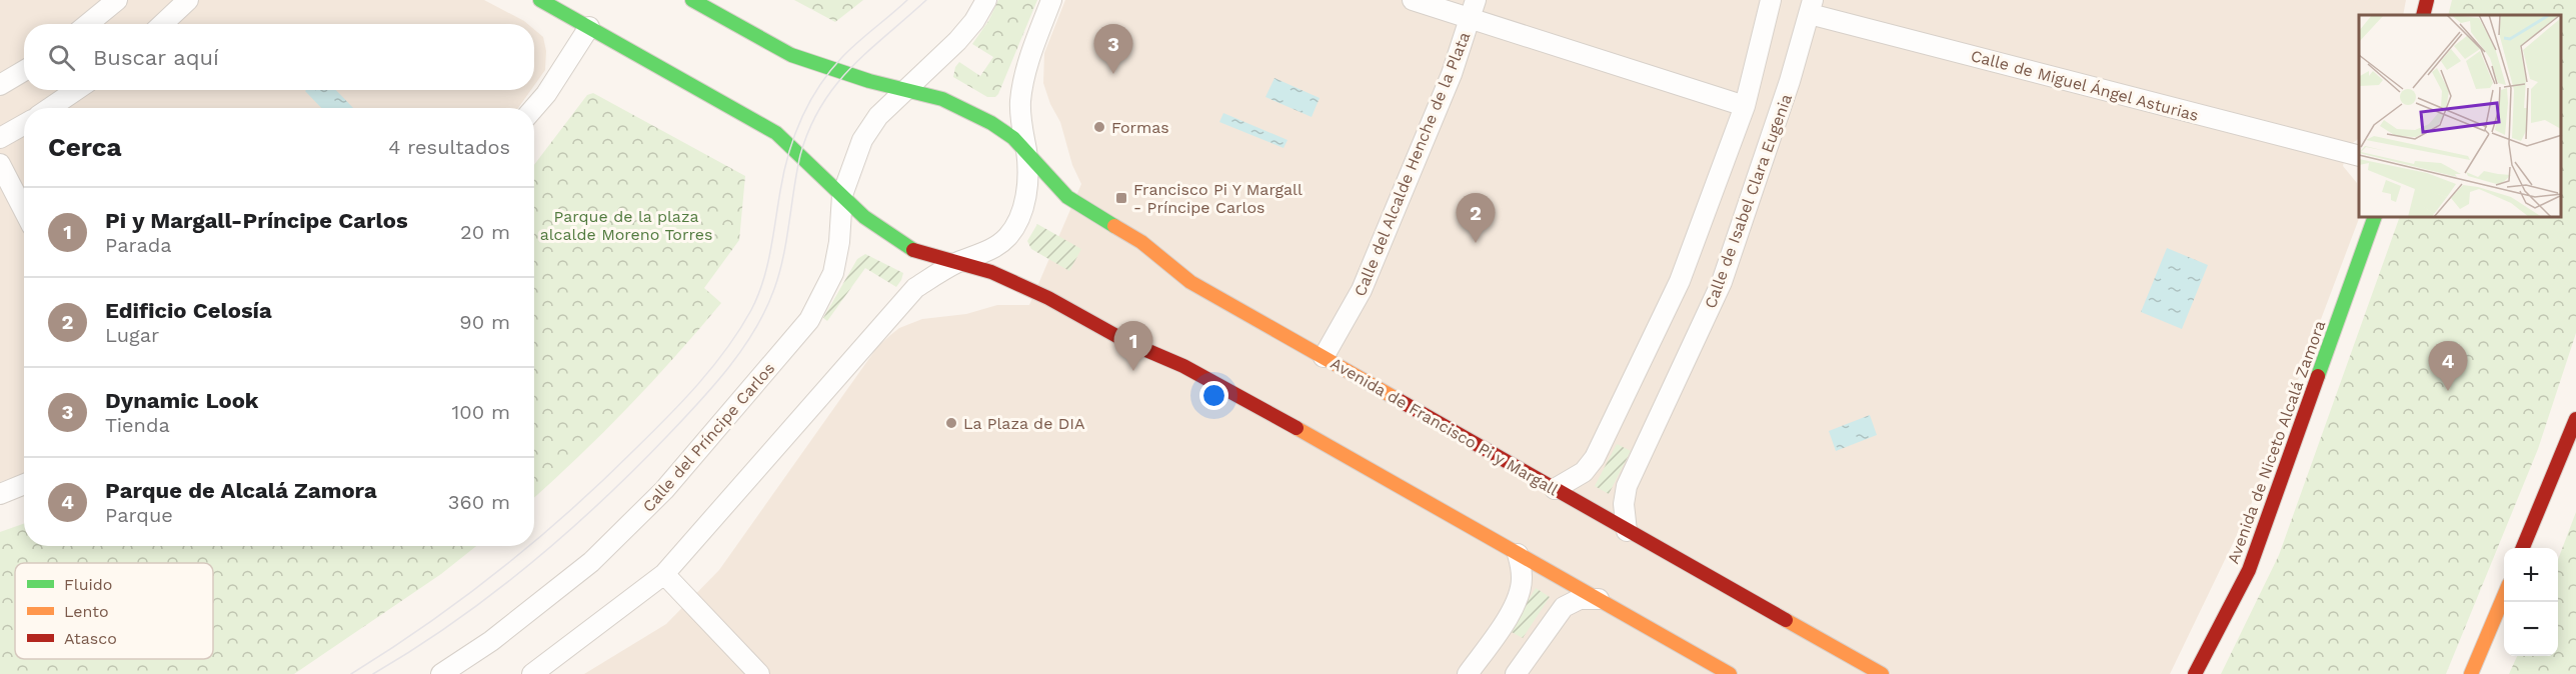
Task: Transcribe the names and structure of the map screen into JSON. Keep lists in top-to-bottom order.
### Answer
{
  "streets": {
    "street": [
      "Calle de Miguel Ángel Asturias",
      "Calle del Alcalde Henche de la Plata",
      "Calle de Isabel Clara Eugenia",
      "Avenida de Francisco Pi y Margall",
      "Calle del Príncipe Carlos",
      "Avenida de Niceto Alcalá Zamora"
    ]
  },
  "crossings": [
    ["Calle de Miguel Ángel Asturias", "Calle de Isabel Clara Eugenia"],
    ["Calle del Alcalde Henche de la Plata", "Avenida de Francisco Pi y Margall"],
    ["Calle de Isabel Clara Eugenia", "Avenida de Francisco Pi y Margall"],
    ["Avenida de Francisco Pi y Margall", "Calle del Príncipe Carlos"]
  ],
  "parks": ["Parque de la plaza alcalde Moreno Torres"],
  "places": {
    "other": ["Formas", "La Plaza de DIA"],
    "transit": ["Francisco Pi Y Margall - Príncipe Carlos"]
  },
  "legend": ["Fluido", "Lento", "Atasco"],
  "page": {
    "pins": [
      "3",
      "2",
      "1",
      "4"
    ],
    "search": "Buscar aquí",
    "heading": ["Cerca", "4 resultados"],
    "list": [
      {
        "mark": "1",
        "name": "Pi y Margall-Príncipe Carlos",
        "note": "Parada",
        "value": "20 m"
      },
      {
        "mark": "2",
        "name": "Edificio Celosía",
        "note": "Lugar",
        "value": "90 m"
      },
      {
        "mark": "3",
        "name": "Dynamic Look",
        "note": "Tienda",
        "value": "100 m"
      },
      {
        "mark": "4",
        "name": "Parque de Alcalá Zamora",
        "note": "Parque",
        "value": "360 m"
      }
    ],
    "map_buttons": ["+", "−"]
  }
}
